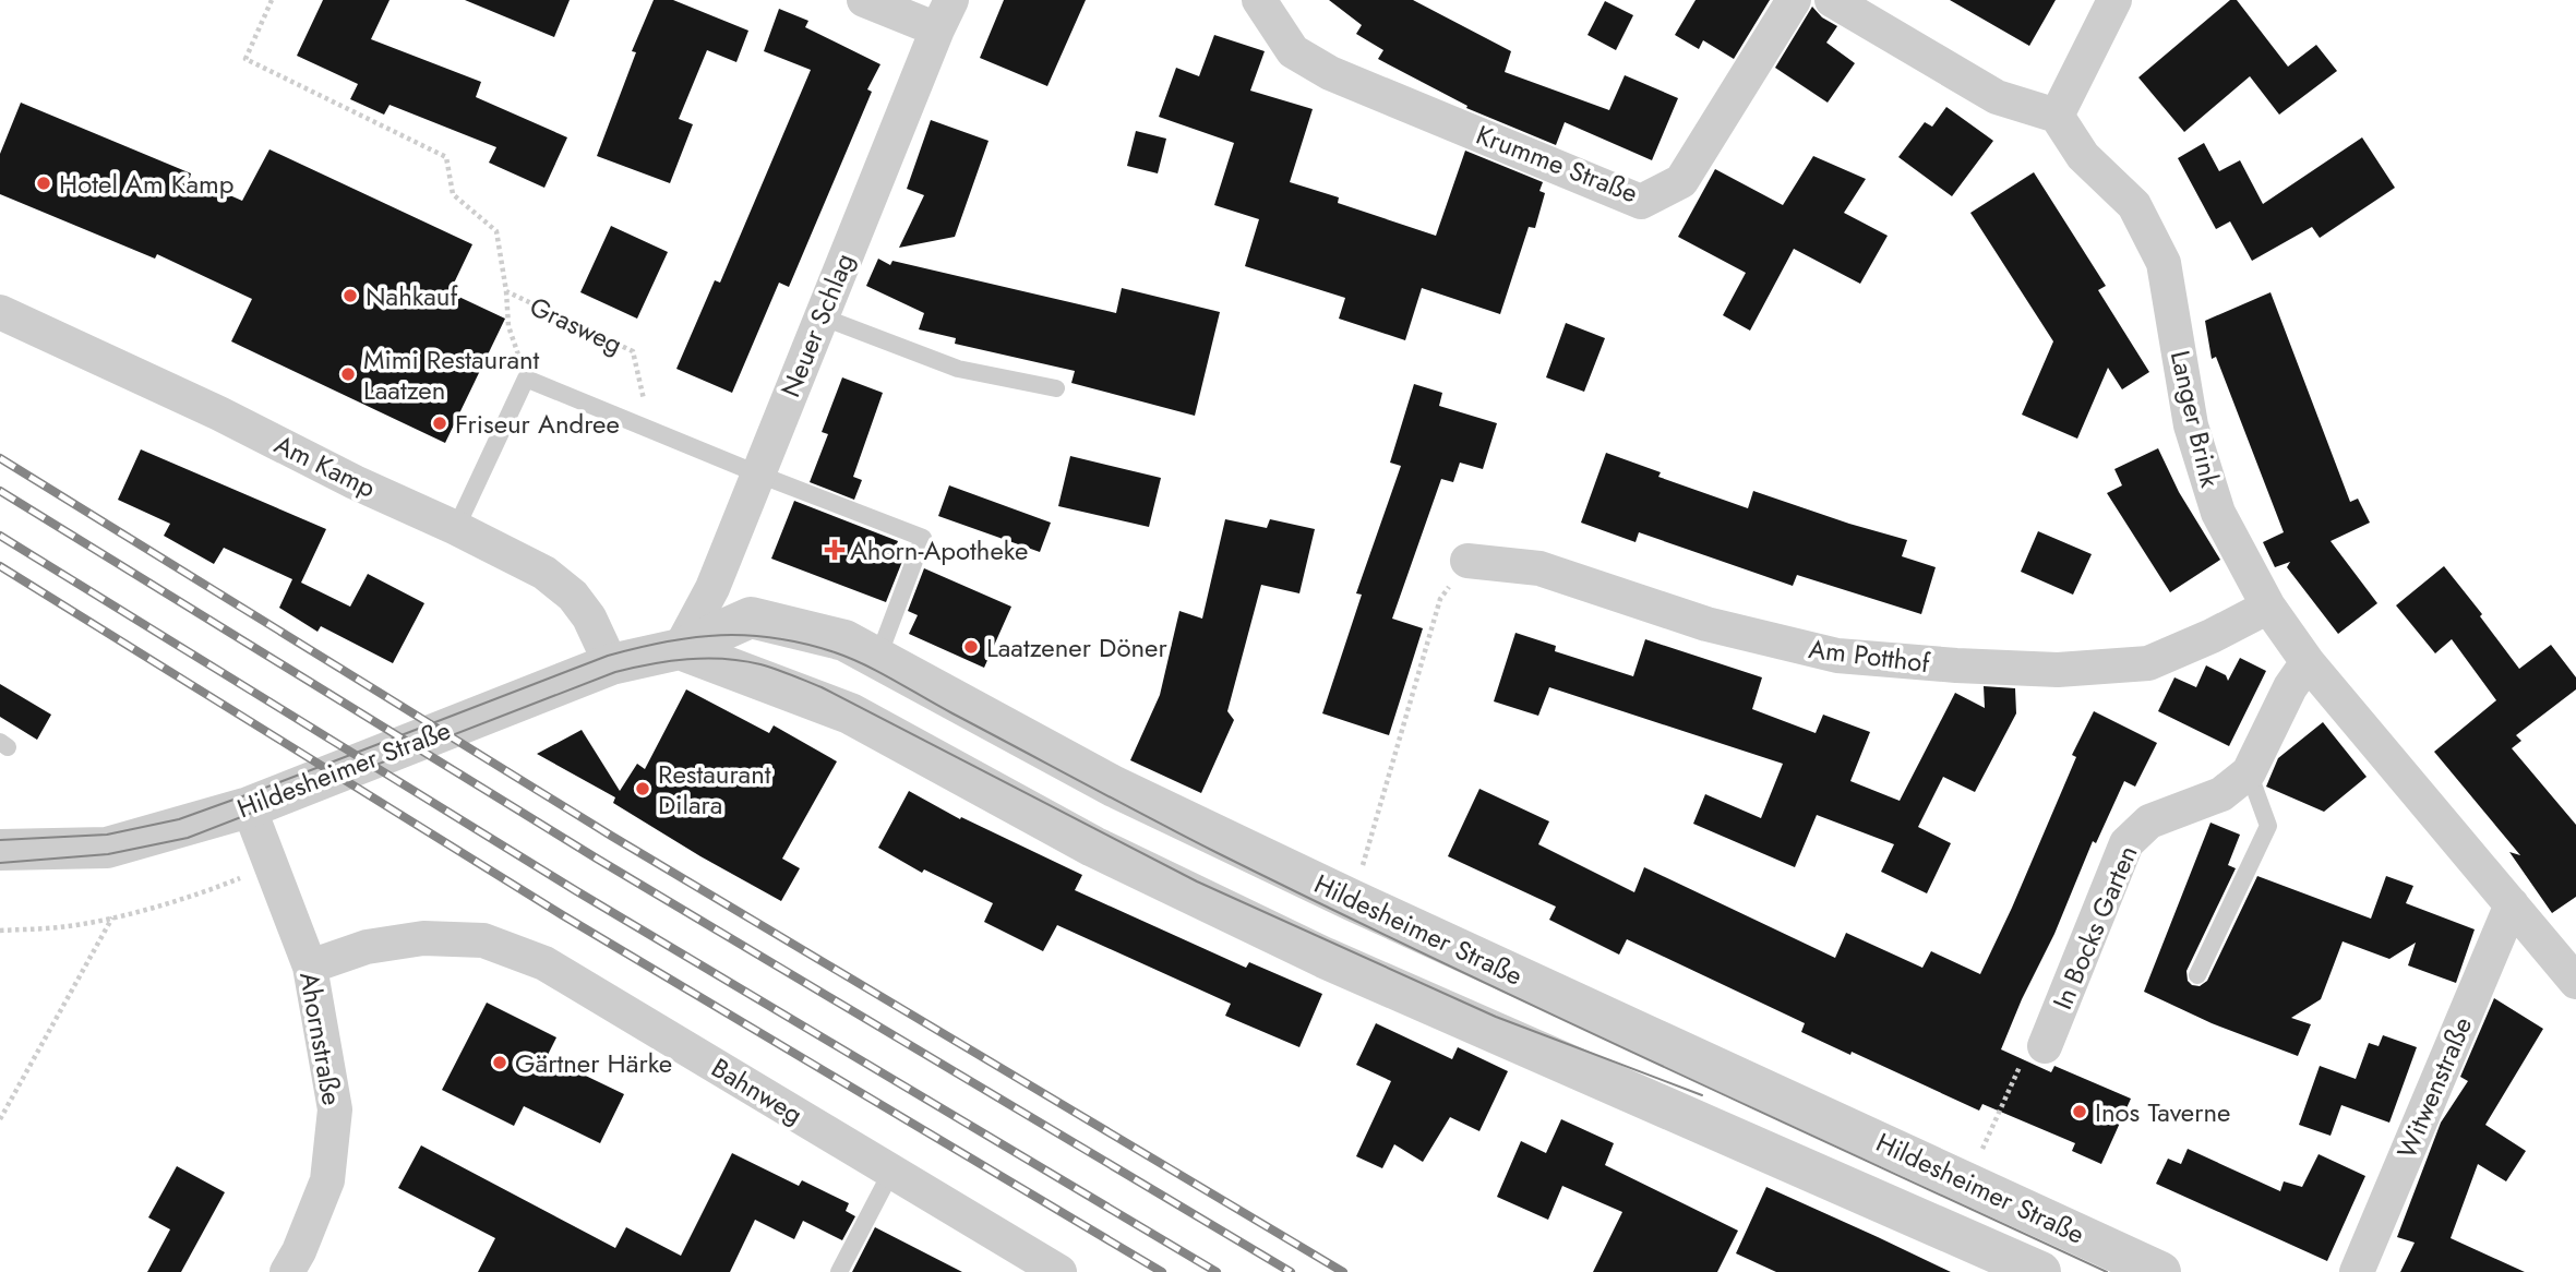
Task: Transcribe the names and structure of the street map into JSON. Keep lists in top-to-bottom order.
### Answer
{
  "streets": {
    "street": [
      "Krumme Straße",
      "Neuer Schlag",
      "Langer Brink",
      "Am Kamp",
      "Am Potthof",
      "Hildesheimer Straße",
      "In Bocks Garten",
      "Ahornstraße",
      "Witwenstraße",
      "Bahnweg"
    ],
    "path": ["Grasweg"]
  },
  "crossings": [
    ["Neuer Schlag", "Hildesheimer Straße"],
    ["Langer Brink", "Am Potthof"],
    ["Langer Brink", "In Bocks Garten"],
    ["Langer Brink", "Witwenstraße"],
    ["Am Kamp", "Hildesheimer Straße"],
    ["Hildesheimer Straße", "Ahornstraße"],
    ["Ahornstraße", "Bahnweg"]
  ],
  "places": {
    "other": [
      "Hotel Am Kamp",
      "Nahkauf",
      "Mimi Restaurant Laatzen",
      "Friseur Andree",
      "Laatzener Döner",
      "Restaurant Dilara",
      "Gärtner Härke",
      "Inos Taverne"
    ],
    "health": ["Ahorn-Apotheke"]
  }
}
